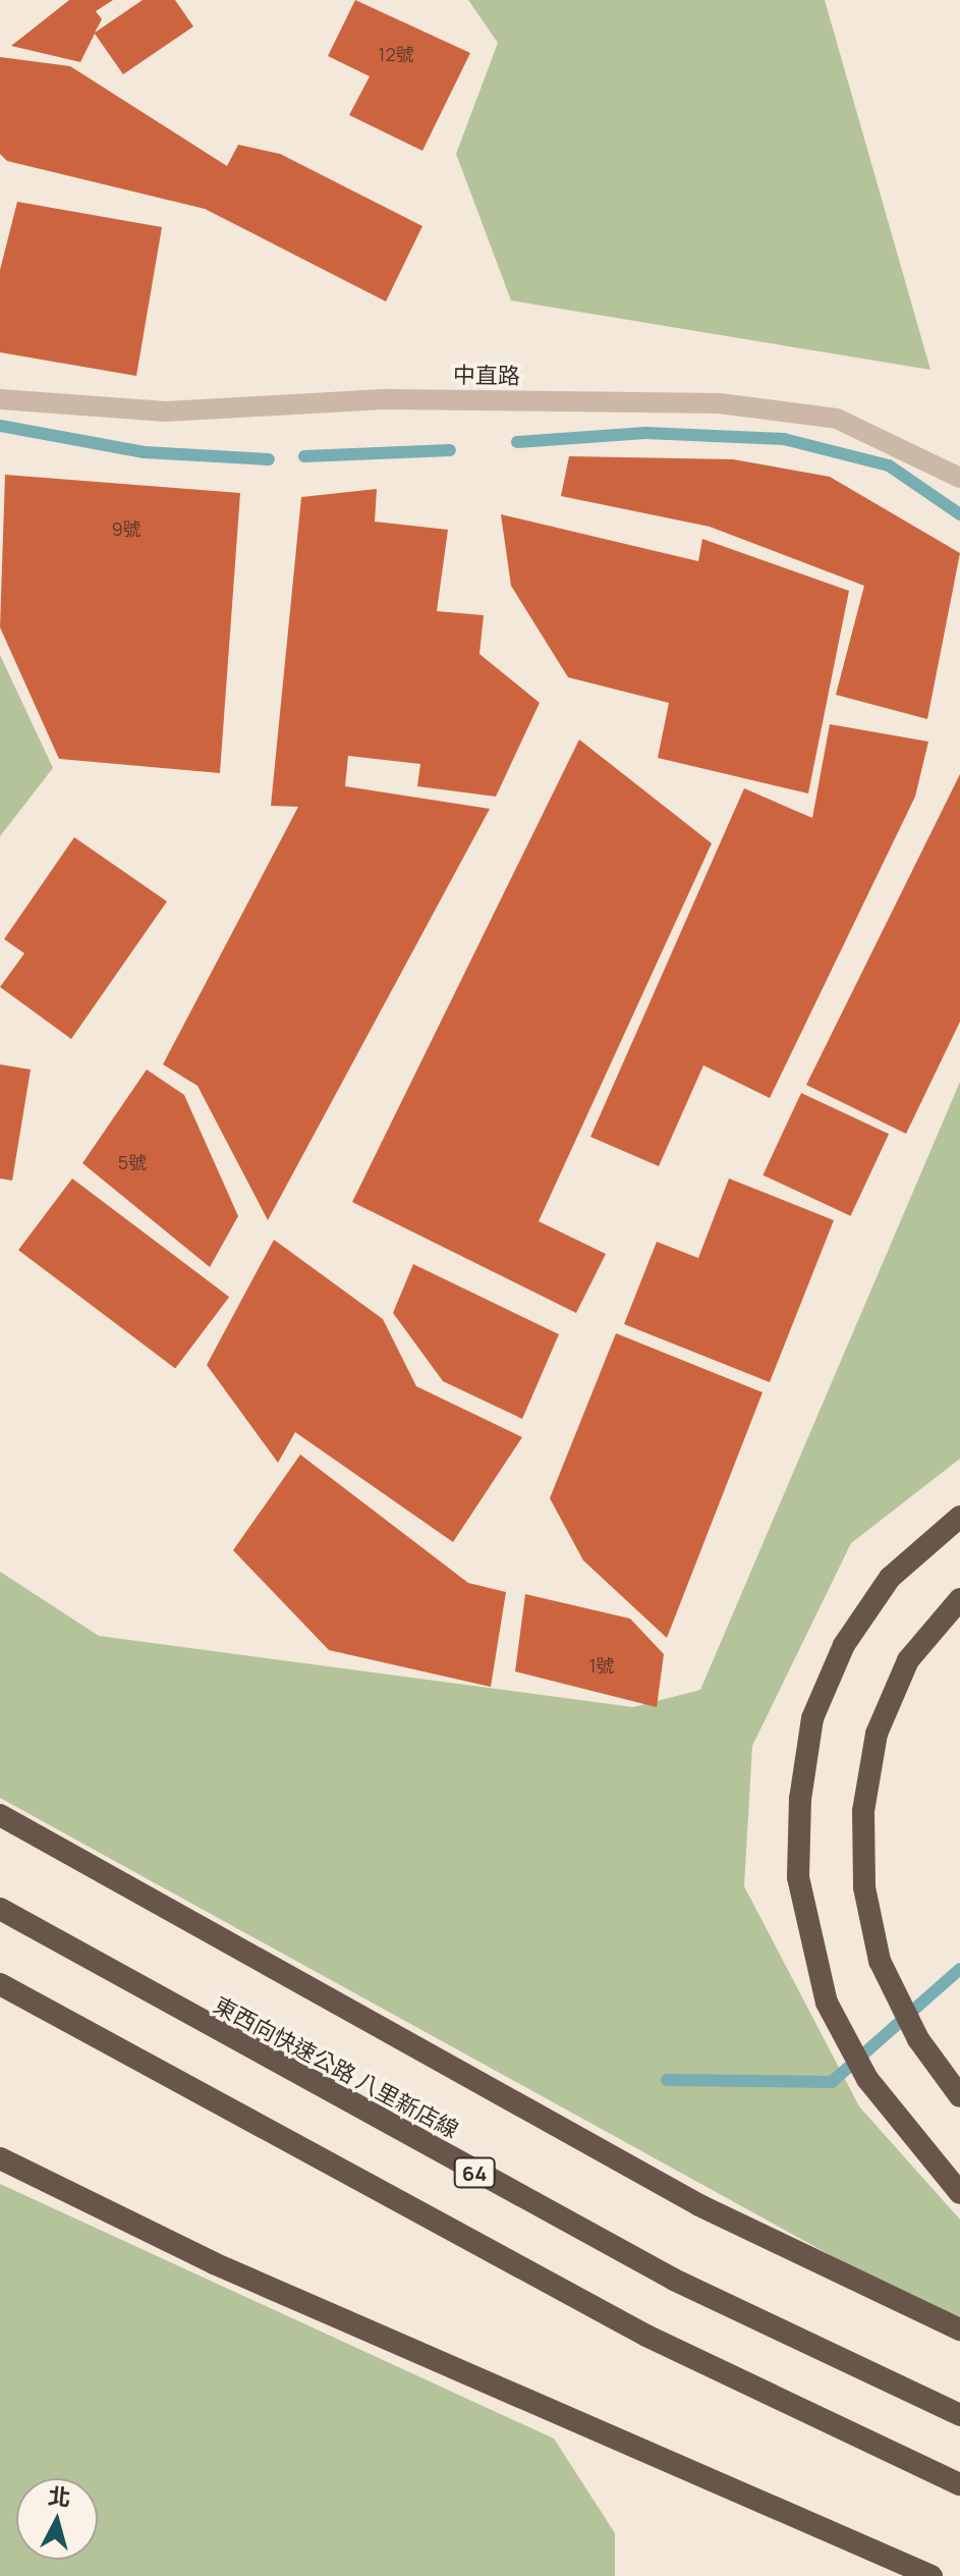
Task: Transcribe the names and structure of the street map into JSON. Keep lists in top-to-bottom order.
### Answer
{
  "streets": {
    "highway": ["東西向快速公路 八里新店線", "64"],
    "street": ["中直路"]
  },
  "house_numbers": [
    "12號",
    "9號",
    "5號",
    "1號"
  ],
  "north": "top"
}
